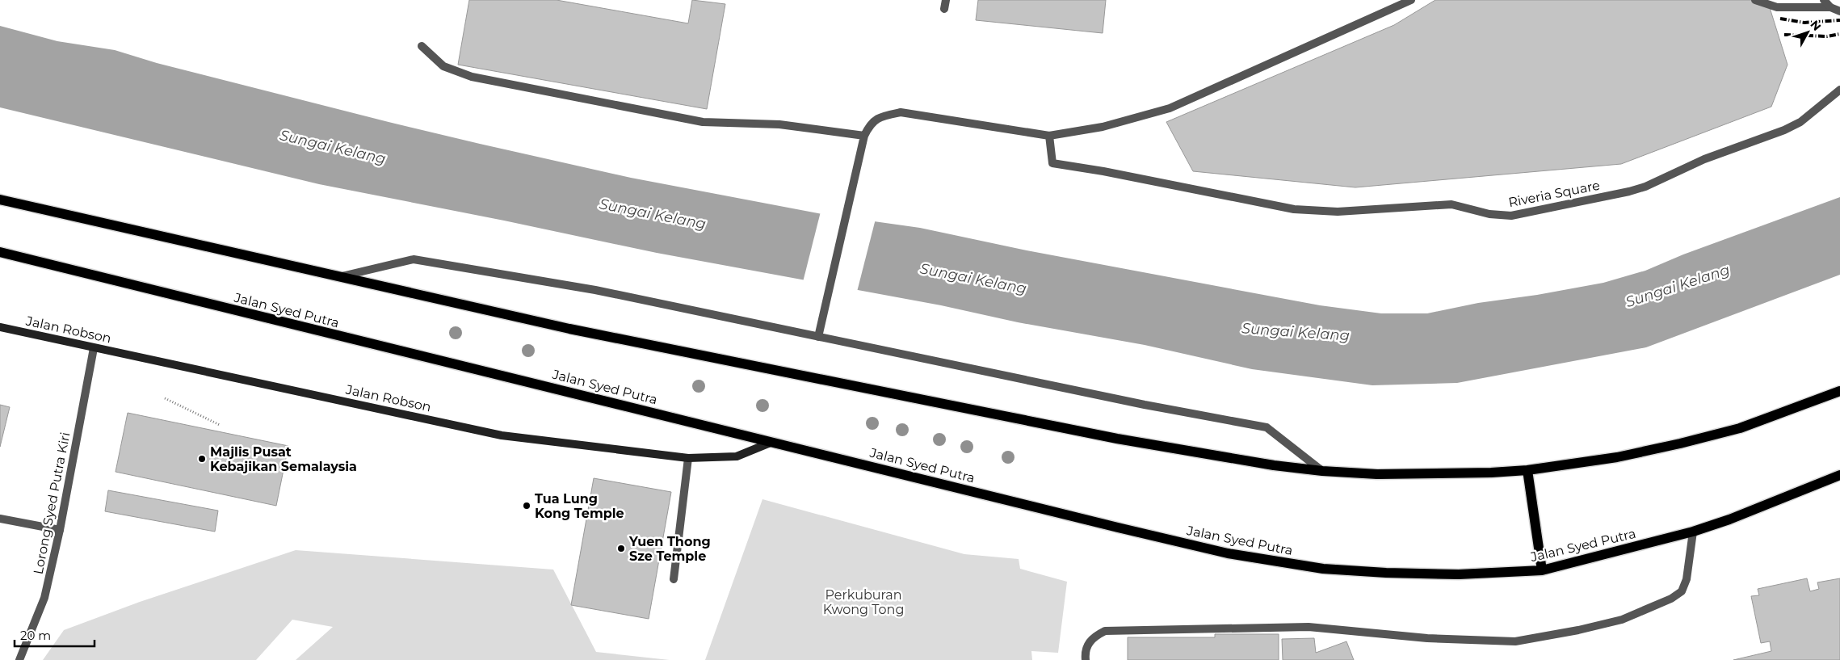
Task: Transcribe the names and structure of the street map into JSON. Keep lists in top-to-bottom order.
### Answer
{
  "streets": {
    "main road": ["Jalan Syed Putra", "Jalan Robson"],
    "street": ["Riveria Square", "Lorong Syed Putra Kiri"]
  },
  "crossings": [
    ["Jalan Syed Putra", "Jalan Robson"],
    ["Jalan Robson", "Lorong Syed Putra Kiri"]
  ],
  "water": ["Sungai Kelang"],
  "parks": ["Perkuburan Kwong Tong"],
  "places": ["Majlis Pusat Kebajikan Semalaysia", "Tua Lung Kong Temple", "Yuen Thong Sze Temple"],
  "scale_bar": "20 m",
  "north": "top right"
}
